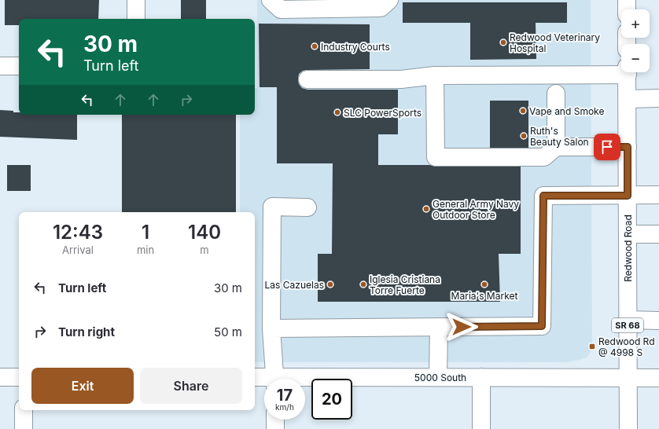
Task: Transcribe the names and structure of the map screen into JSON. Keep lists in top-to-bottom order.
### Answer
{
  "streets": {
    "street": ["Redwood Road", "SR 68", "5000 South"]
  },
  "crossings": [
    ["Redwood Road", "5000 South"]
  ],
  "places": {
    "other": [
      "Redwood Veterinary Hospital",
      "Industry Courts",
      "Vape and Smoke",
      "SLC PowerSports",
      "Ruth's Beauty Salon",
      "General Army Navy Outdoor Store",
      "Las Cazuelas",
      "Iglesia Cristiana Torre Fuerte",
      "Maria's Market"
    ],
    "transit": ["Redwood Rd @ 4998 S"]
  },
  "page": {
    "map_buttons": ["+", "−"],
    "turn": ["30 m", "Turn left"],
    "eta": [
      "12:43",
      "Arrival",
      "1",
      "min",
      "140",
      "m"
    ],
    "list": [
      {
        "name": "Turn left",
        "value": "30 m"
      },
      {
        "name": "Turn right",
        "value": "50 m"
      }
    ],
    "buttons": ["Exit", "Share"],
    "speed": "17 km/h",
    "limit": "20"
  }
}
